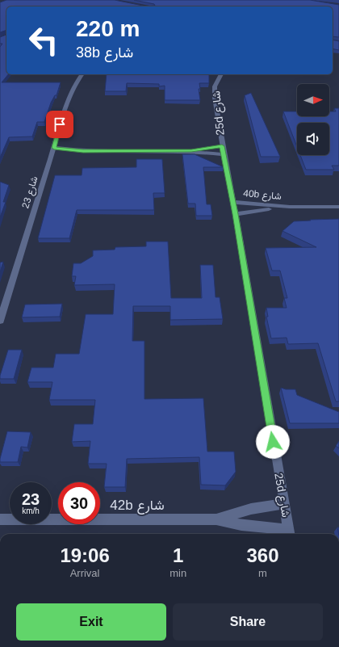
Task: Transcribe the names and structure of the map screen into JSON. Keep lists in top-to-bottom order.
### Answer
{
  "streets": {
    "street": [
      "25d شارع",
      "شارع 23",
      "40b شارع",
      "42b شارع"
    ]
  },
  "crossings": [
    ["25d شارع", "40b شارع"],
    ["25d شارع", "42b شارع"]
  ],
  "north": "right",
  "page": {
    "turn": ["220 m", "38b شارع"],
    "speed": "23 km/h",
    "limit": "30",
    "eta": [
      "19:06",
      "Arrival",
      "1",
      "min",
      "360",
      "m"
    ],
    "buttons": ["Exit", "Share"]
  }
}
